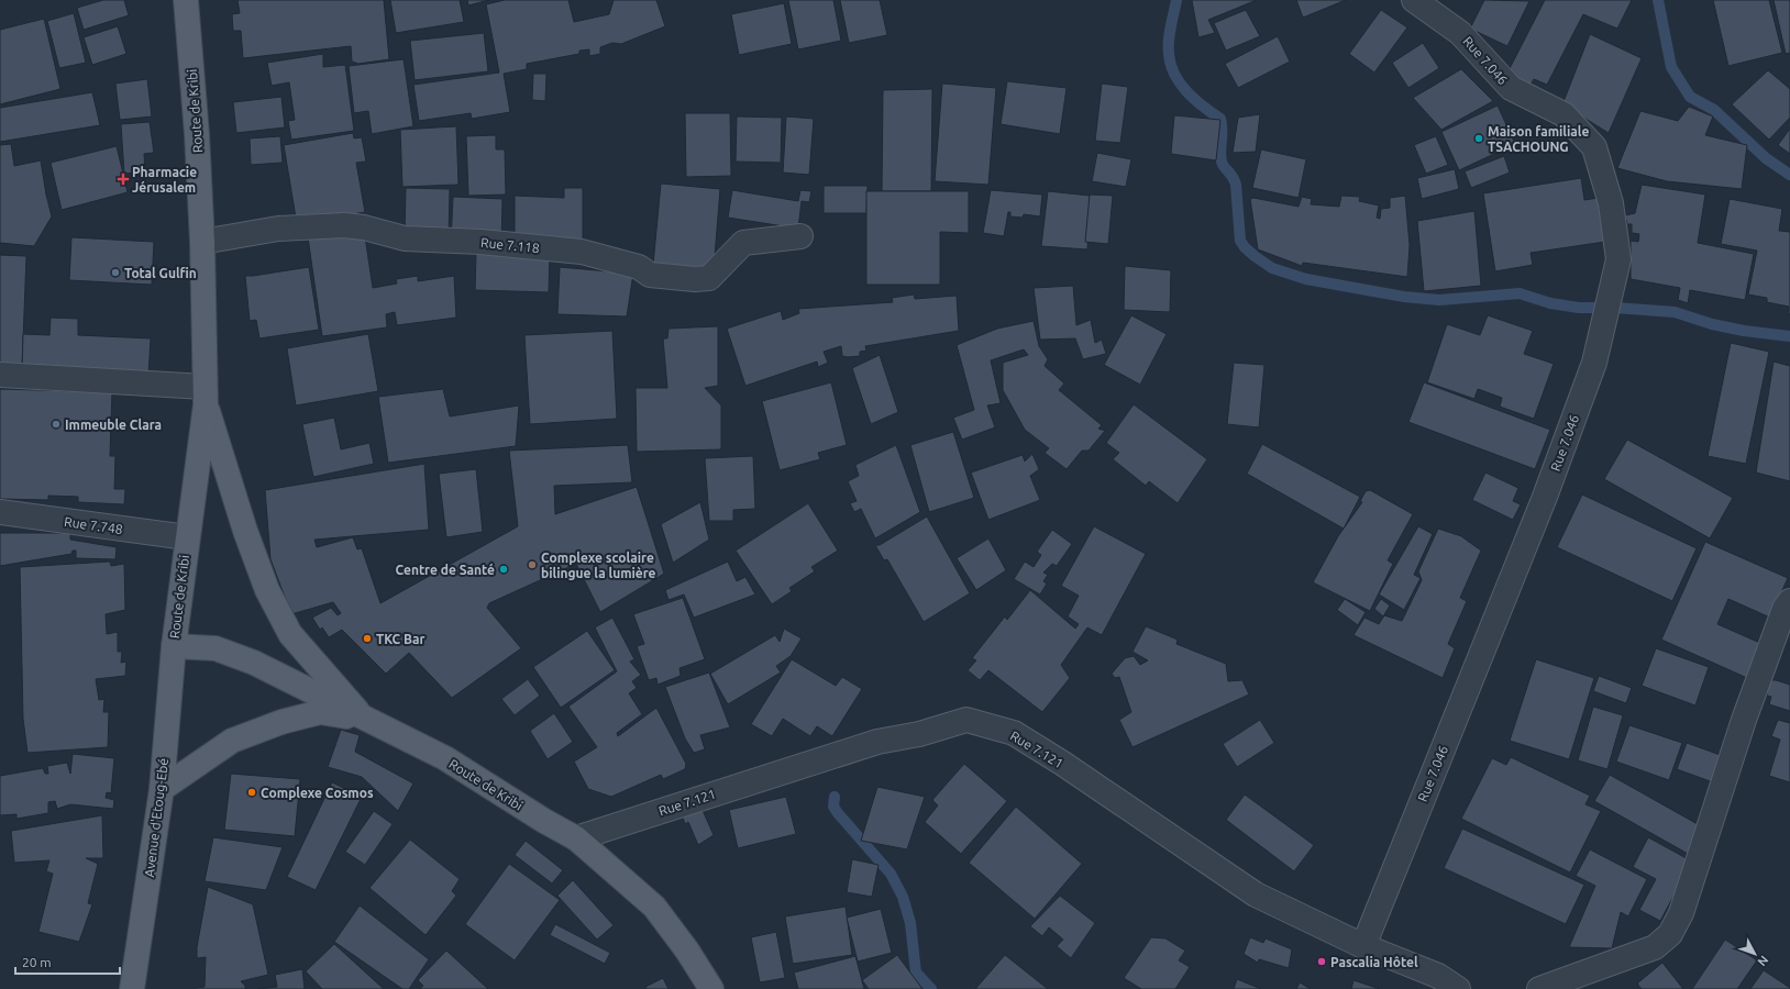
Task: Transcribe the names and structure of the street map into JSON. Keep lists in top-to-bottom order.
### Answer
{
  "streets": {
    "main road": ["Route de Kribi", "Avenue d'Etoug-Ebé"],
    "street": [
      "Rue 7.046",
      "Rue 7.118",
      "Rue 7.748",
      "Rue 7.121"
    ]
  },
  "crossings": [
    ["Rue 7.046", "Rue 7.121"],
    ["Route de Kribi", "Rue 7.118"],
    ["Route de Kribi", "Rue 7.748"],
    ["Route de Kribi", "Rue 7.121"],
    ["Route de Kribi", "Avenue d'Etoug-Ebé"]
  ],
  "places": {
    "other": [
      "Maison familiale TSACHOUNG",
      "Total Gulfin",
      "Immeuble Clara",
      "Complexe scolaire bilingue la lumière",
      "Centre de Santé",
      "TKC Bar",
      "Complexe Cosmos",
      "Pascalia Hôtel"
    ],
    "health": ["Pharmacie Jérusalem"]
  },
  "scale_bar": "20 m",
  "north": "bottom right"
}
